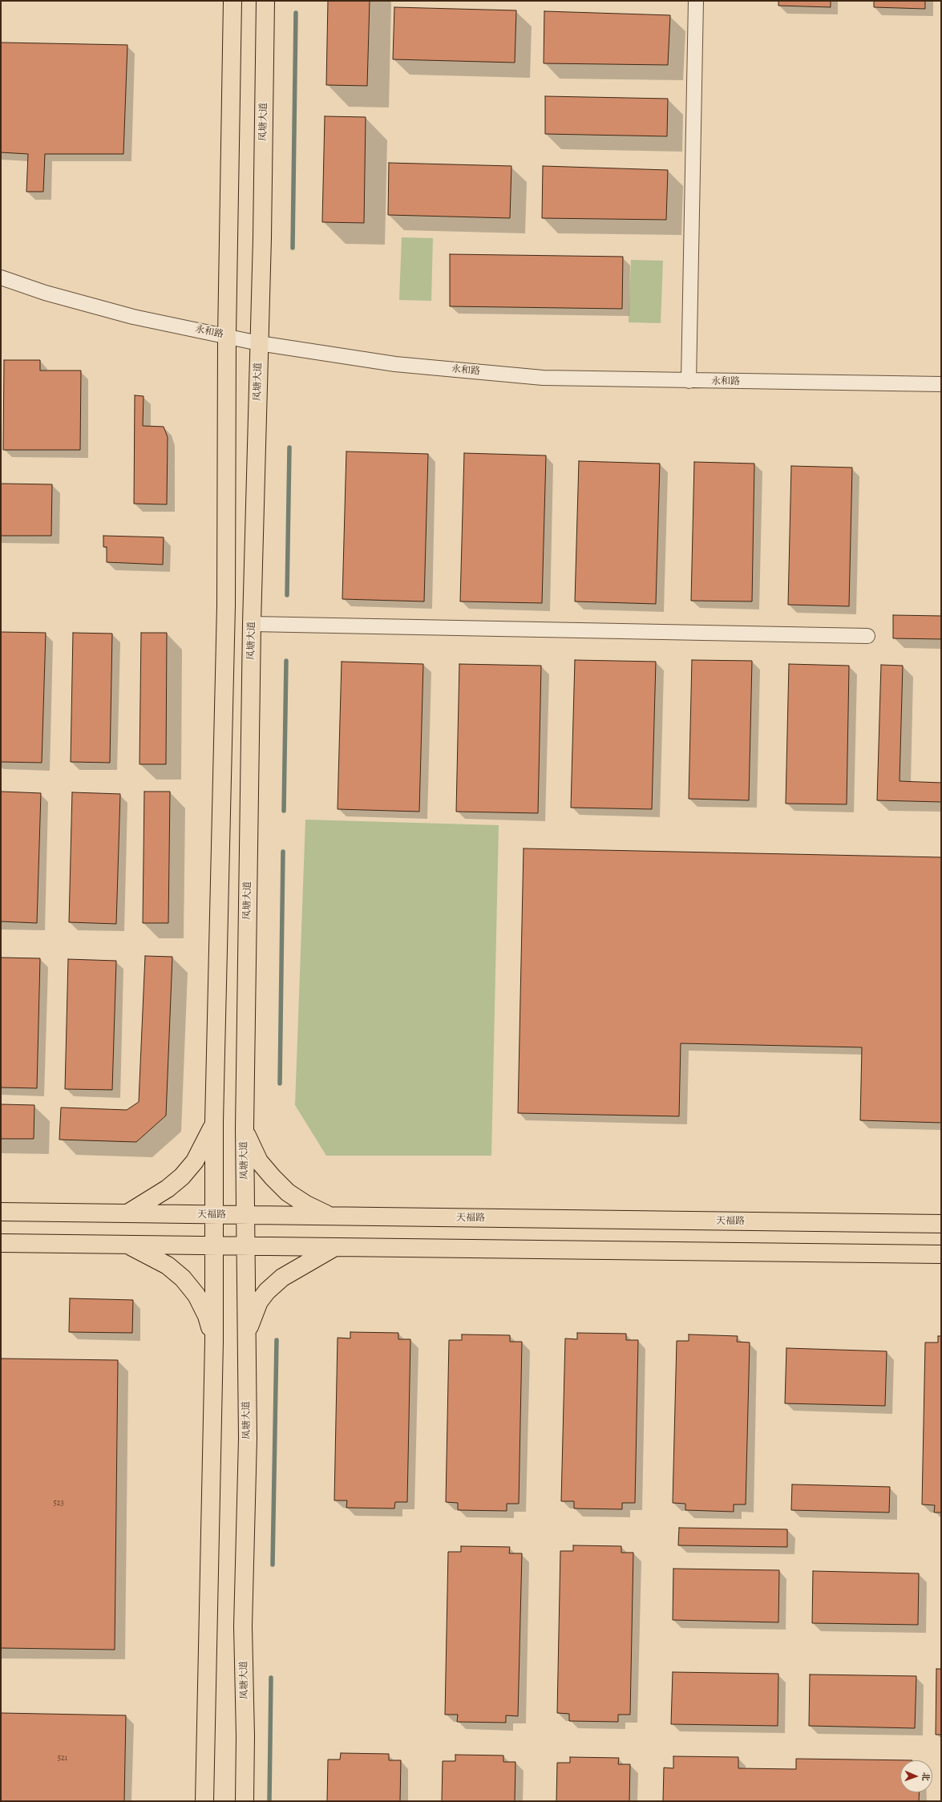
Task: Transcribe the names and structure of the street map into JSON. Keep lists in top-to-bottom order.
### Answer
{
  "streets": {
    "main road": ["凤塘大道", "天福路"],
    "street": ["永和路"]
  },
  "crossings": [
    ["凤塘大道", "永和路"],
    ["凤塘大道", "天福路"]
  ],
  "house_numbers": ["523", "521"],
  "north": "right"
}
